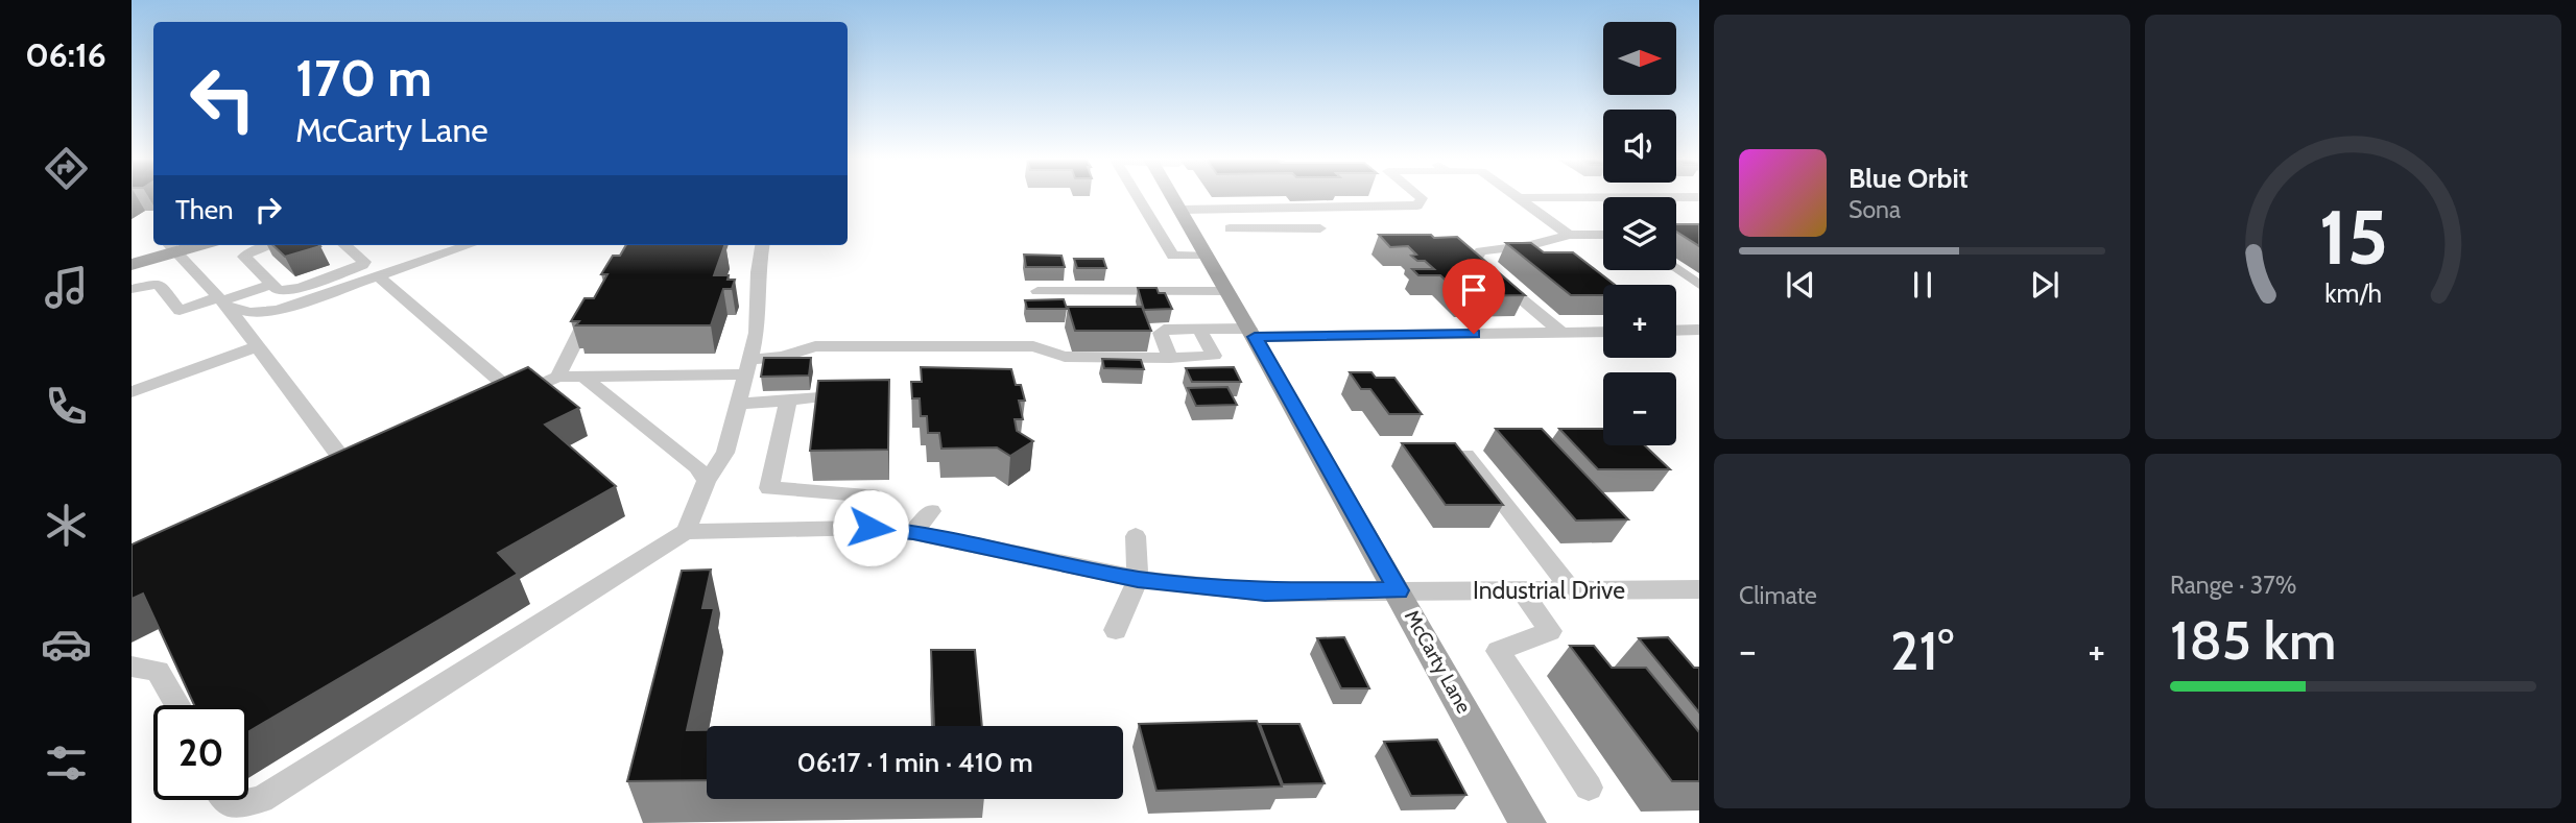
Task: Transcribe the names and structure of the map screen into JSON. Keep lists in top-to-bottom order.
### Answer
{
  "streets": {
    "main road": ["McCarty Lane"],
    "street": ["Industrial Drive"]
  },
  "crossings": [
    ["Industrial Drive", "McCarty Lane"]
  ],
  "north": "right",
  "page": {
    "tabs": "06:16",
    "map_buttons": ["+", "−"],
    "turn": ["170 m", "McCarty Lane"],
    "song": ["Blue Orbit", "Sona"],
    "then": "Then",
    "tile": [
      "Climate",
      ["Range · 37%", "185 km"]
    ],
    "heat": ["−", "21°", "+"],
    "limit": "20",
    "trip": "06:17 · 1 min · 410 m",
    "gauge": ["15", "km/h"]
  }
}
